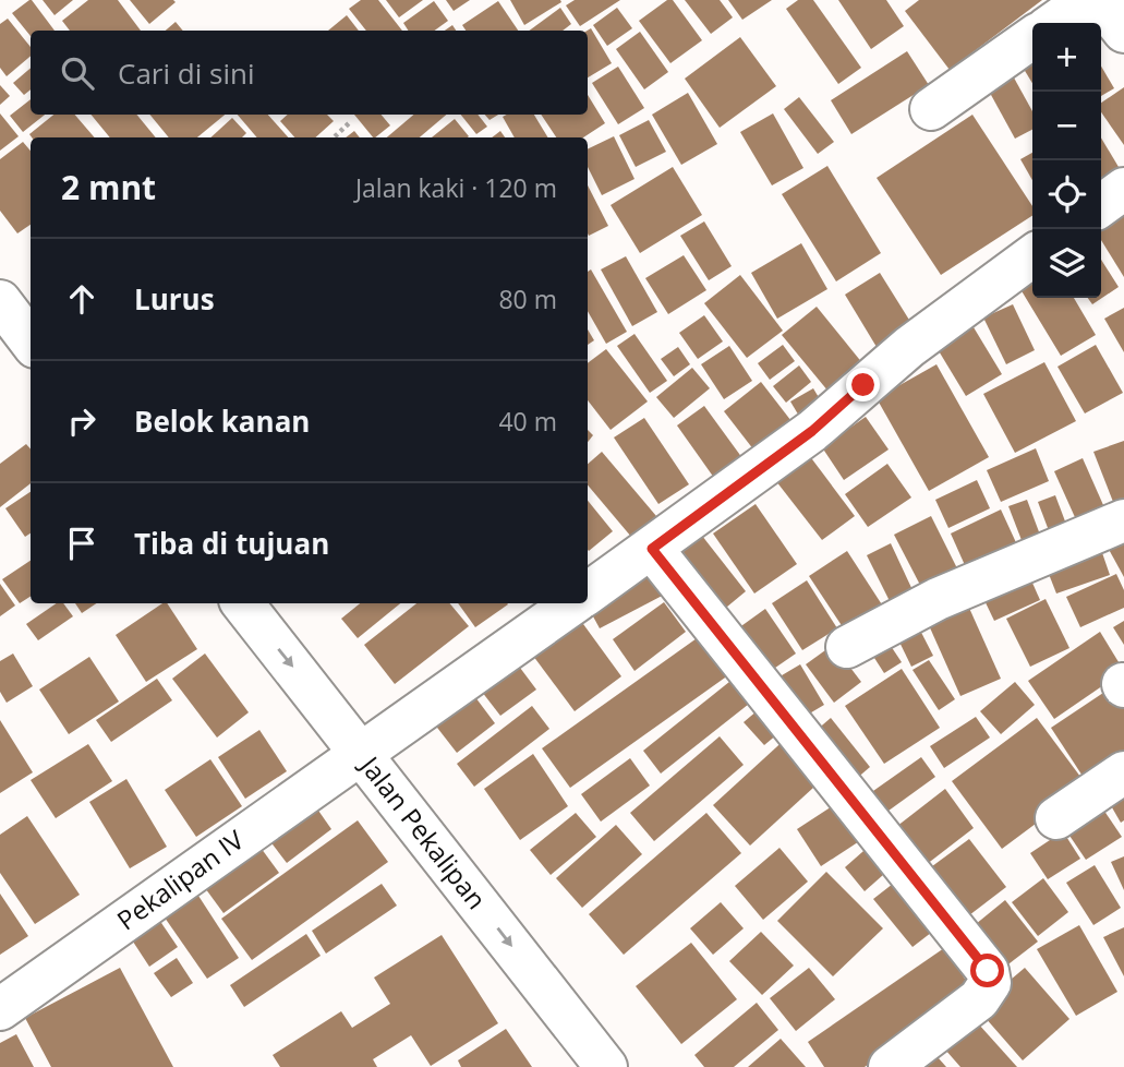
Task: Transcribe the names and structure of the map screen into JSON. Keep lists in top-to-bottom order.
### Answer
{
  "streets": {
    "street": ["Jalan Pekalipan", "Pekalipan IV"]
  },
  "crossings": [
    ["Jalan Pekalipan", "Pekalipan IV"]
  ],
  "one_way": ["Jalan Pekalipan"],
  "page": {
    "map_buttons": ["+", "−"],
    "search": "Cari di sini",
    "heading": ["2 mnt", "Jalan kaki · 120 m"],
    "list": [
      ["Lurus", "80 m"],
      ["Belok kanan", "40 m"],
      "Tiba di tujuan"
    ]
  }
}
